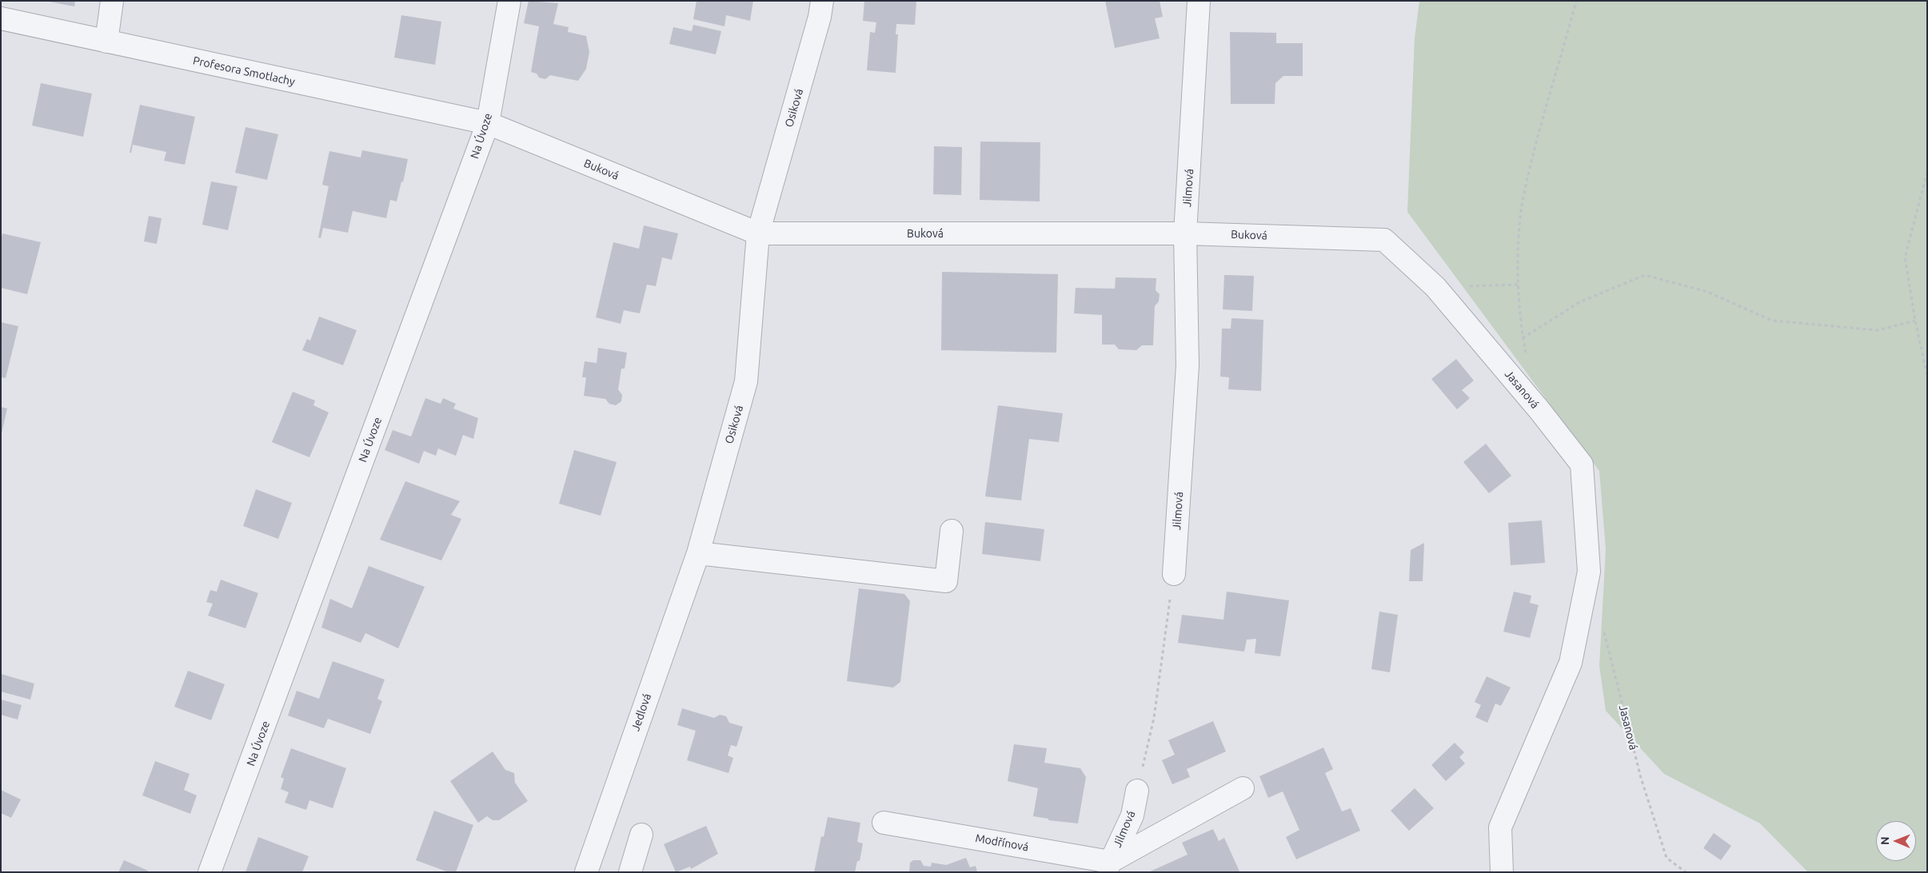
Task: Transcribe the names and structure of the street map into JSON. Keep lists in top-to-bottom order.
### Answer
{
  "streets": {
    "street": [
      "Profesora Smotlachy",
      "Osiková",
      "Na Úvoze",
      "Buková",
      "Jilmová",
      "Jasanová",
      "Jedlová",
      "Modřínová"
    ]
  },
  "crossings": [
    ["Profesora Smotlachy", "Na Úvoze"],
    ["Profesora Smotlachy", "Buková"],
    ["Osiková", "Buková"],
    ["Osiková", "Jedlová"],
    ["Na Úvoze", "Buková"],
    ["Buková", "Jilmová"],
    ["Buková", "Jasanová"],
    ["Jilmová", "Modřínová"]
  ],
  "north": "left"
}
